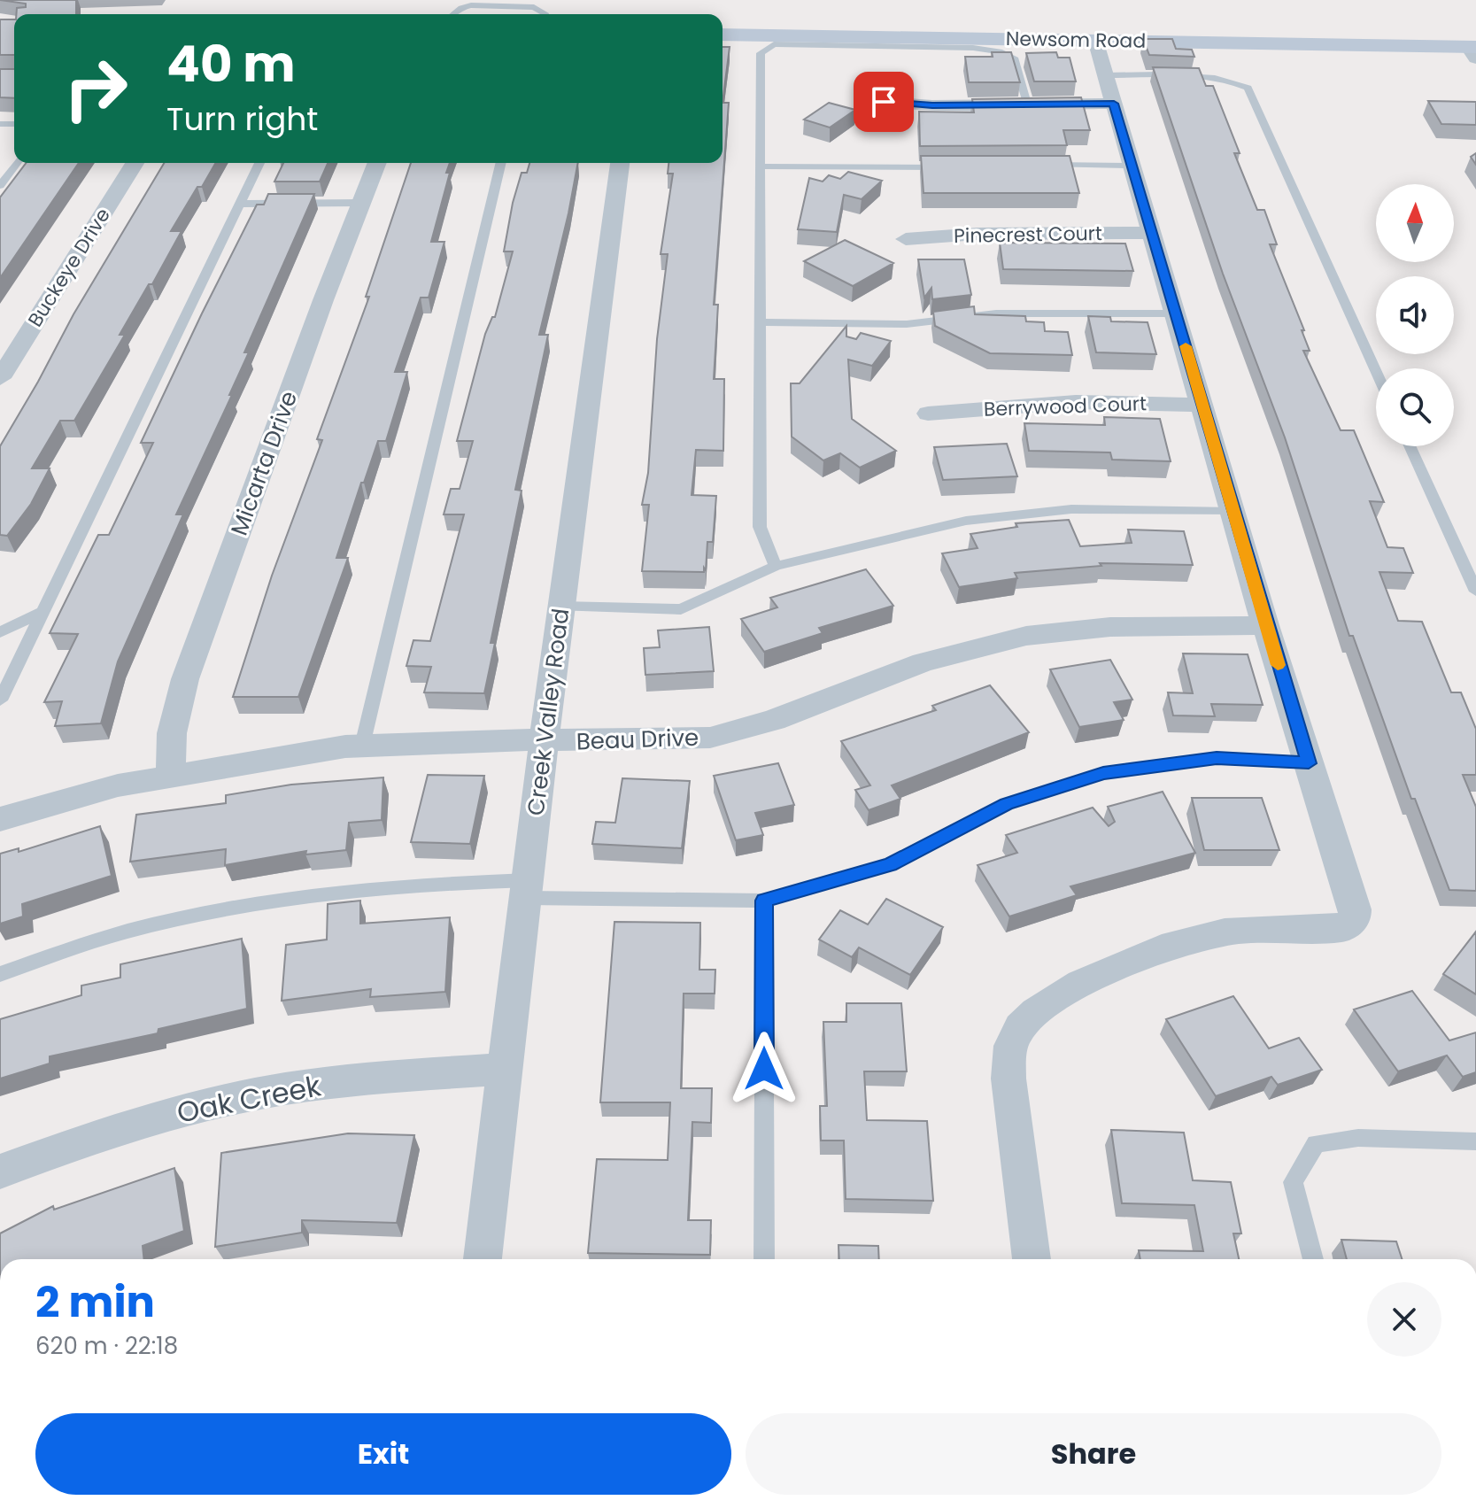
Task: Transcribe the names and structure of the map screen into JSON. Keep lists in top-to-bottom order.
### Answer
{
  "streets": {
    "street": [
      "Newsom Road",
      "Pinecrest Court",
      "Buckeye Drive",
      "Berrywood Court",
      "Micarta Drive",
      "Creek Valley Road",
      "Beau Drive",
      "Oak Creek"
    ]
  },
  "crossings": [
    ["Micarta Drive", "Beau Drive"],
    ["Creek Valley Road", "Beau Drive"],
    ["Creek Valley Road", "Oak Creek"]
  ],
  "north": "top",
  "page": {
    "turn": ["40 m", "Turn right"],
    "heading": ["2 min", "620 m · 22:18"],
    "buttons": ["Exit", "Share"]
  }
}
